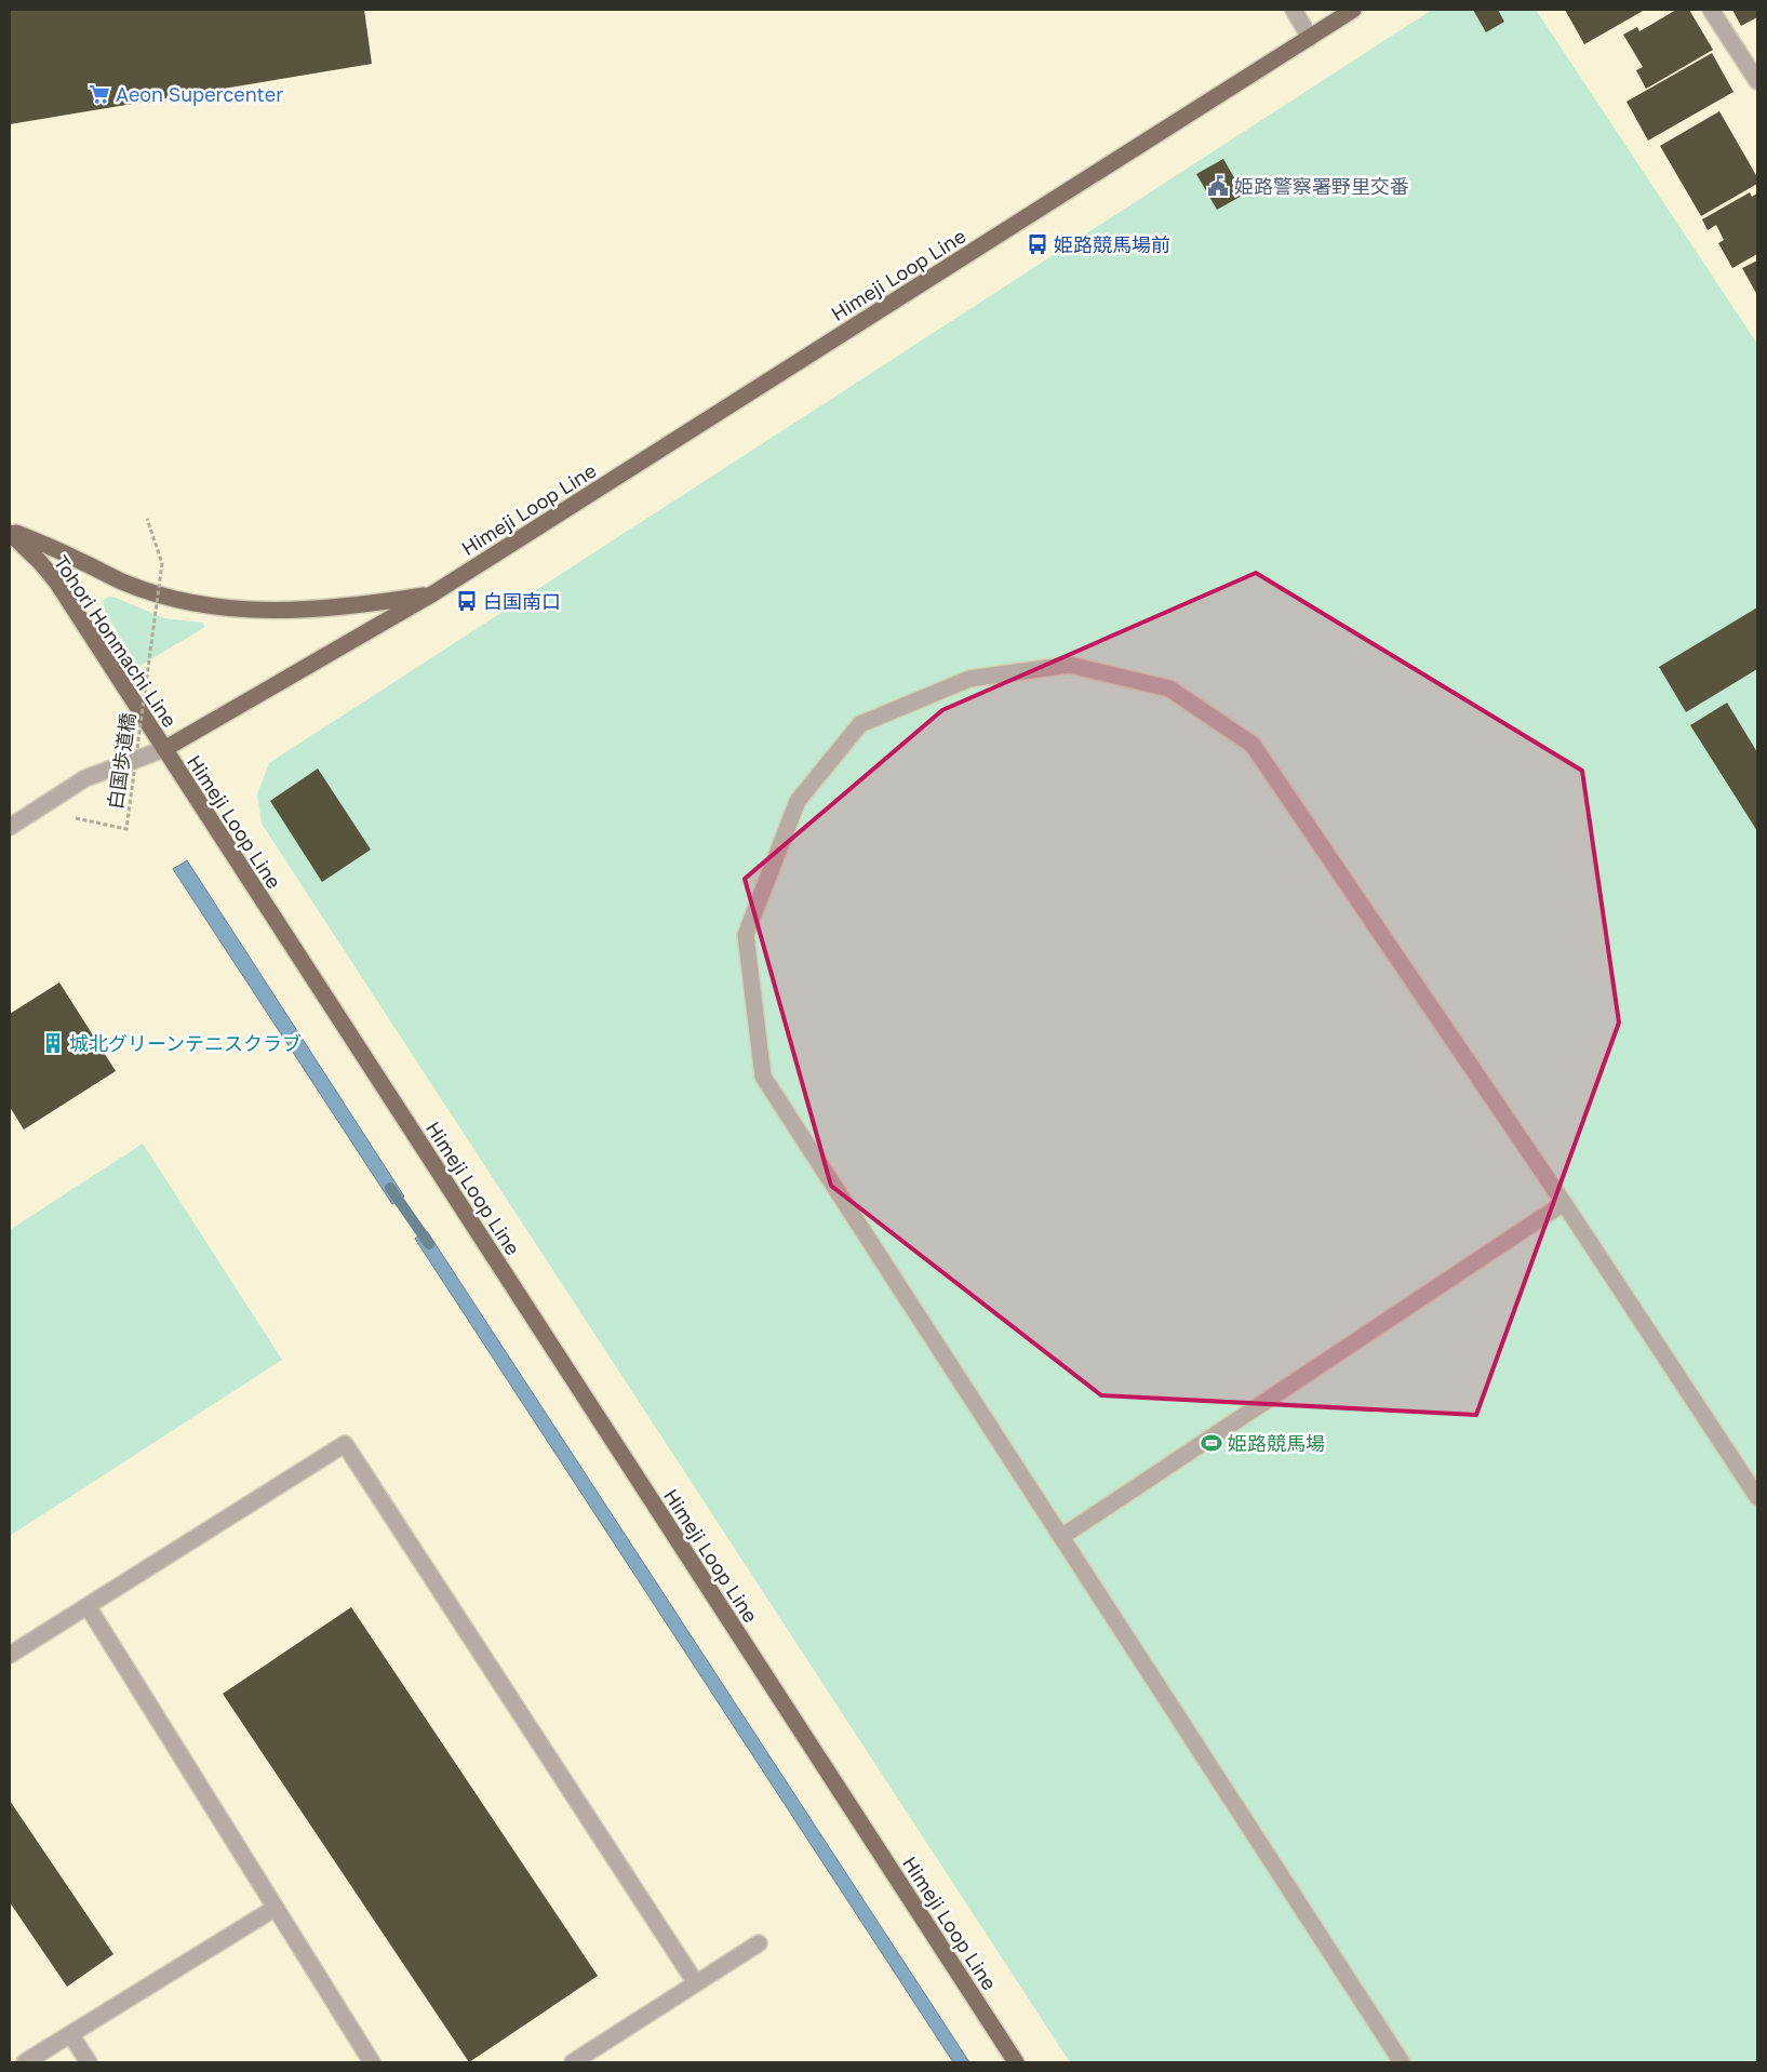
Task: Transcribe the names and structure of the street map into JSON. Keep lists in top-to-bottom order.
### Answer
{
  "streets": {
    "main road": ["Himeji Loop Line", "Tohori Honmachi Line"],
    "path": ["白国歩道橋"]
  },
  "crossings": [
    ["Himeji Loop Line", "Tohori Honmachi Line"]
  ],
  "places": {
    "supermarket": ["Aeon Supercenter"],
    "public building": ["姫路警察署野里交番"],
    "bus stop": ["姫路競馬場前", "白国南口"],
    "building": ["城北グリーンテニスクラブ"],
    "sports": ["姫路競馬場"]
  }
}
